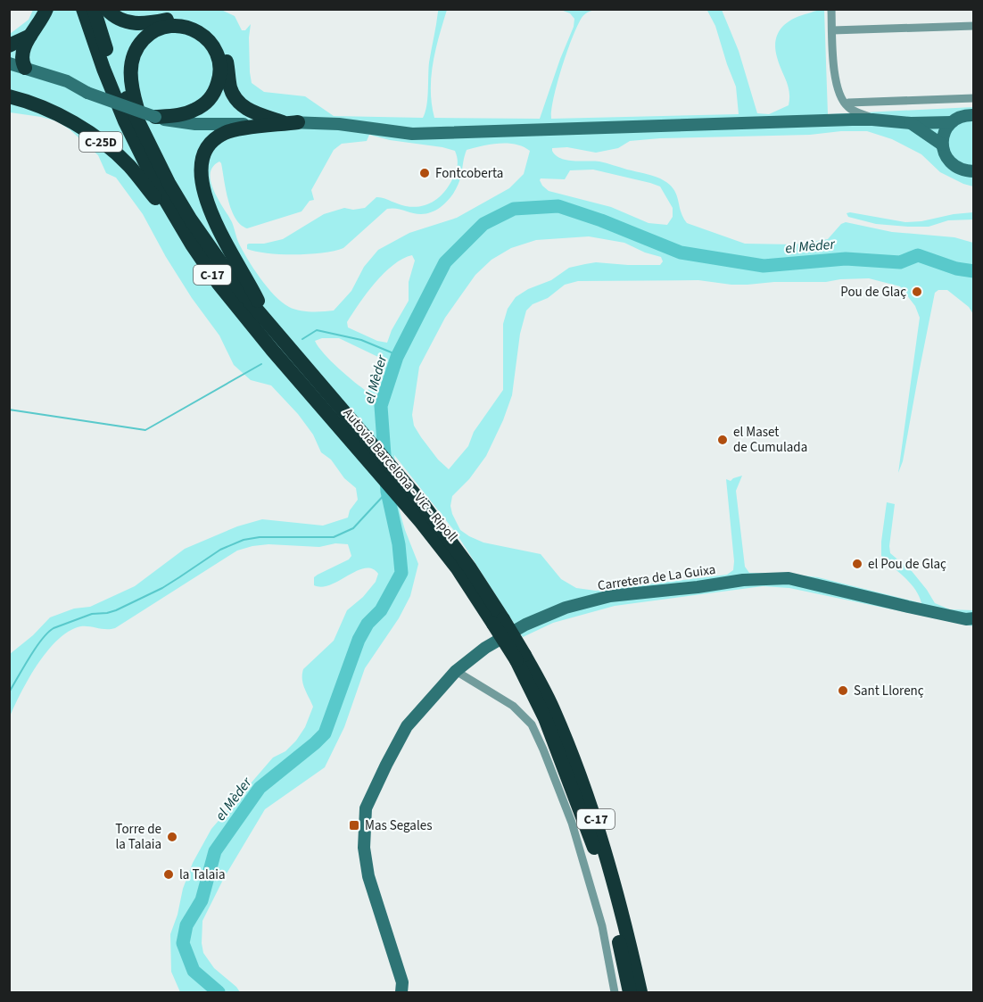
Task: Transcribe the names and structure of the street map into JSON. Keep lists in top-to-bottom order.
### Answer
{
  "streets": {
    "highway": ["C-25D", "C-17", "Autovia Barcelona - Vic - Ripoll"],
    "street": ["Carretera de La Guixa"]
  },
  "crossings": [
    ["C-25D", "Autovia Barcelona - Vic - Ripoll"]
  ],
  "water": ["el Mèder"],
  "places": {
    "other": [
      "Fontcoberta",
      "Pou de Glaç",
      "el Maset de Cumulada",
      "el Pou de Glaç",
      "Sant Llorenç",
      "Torre de la Talaia",
      "la Talaia"
    ],
    "transit": ["Mas Segales"]
  }
}
